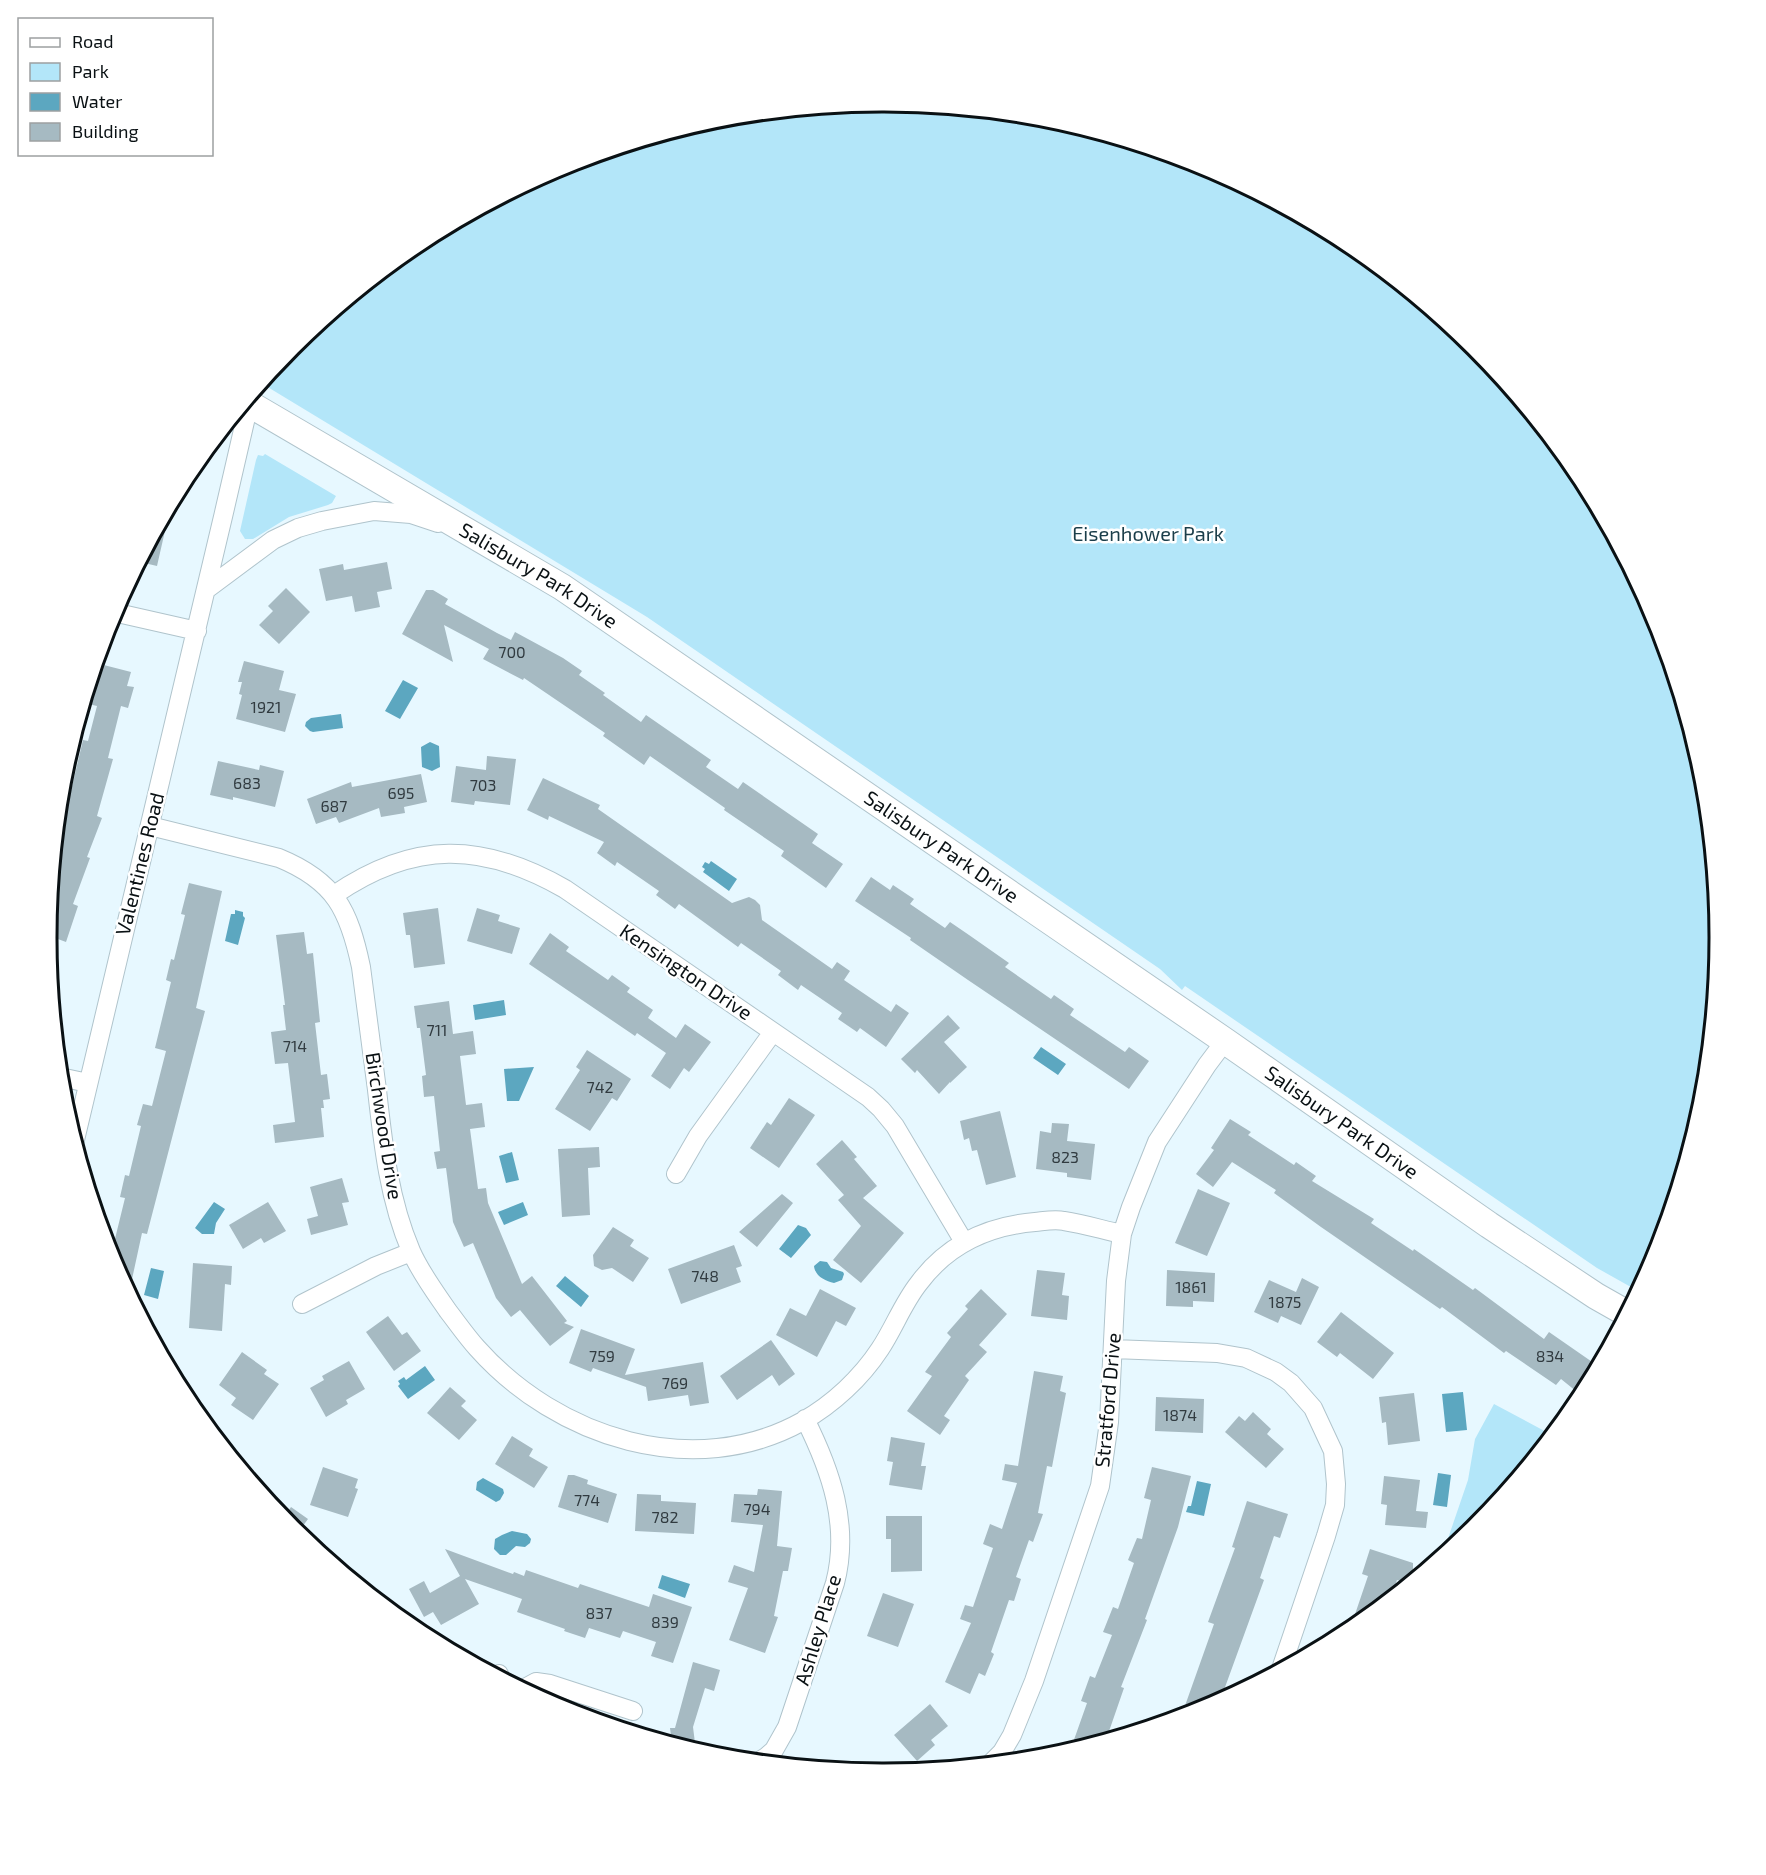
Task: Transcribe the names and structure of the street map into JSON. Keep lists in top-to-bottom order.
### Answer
{
  "streets": {
    "main road": ["Salisbury Park Drive"],
    "street": [
      "Valentines Road",
      "Kensington Drive",
      "Birchwood Drive",
      "Stratford Drive",
      "Ashley Place"
    ]
  },
  "crossings": [
    ["Salisbury Park Drive", "Stratford Drive"],
    ["Valentines Road", "Birchwood Drive"],
    ["Kensington Drive", "Birchwood Drive"],
    ["Birchwood Drive", "Stratford Drive"],
    ["Birchwood Drive", "Ashley Place"]
  ],
  "parks": ["Eisenhower Park"],
  "house_numbers": [
    "700",
    "1921",
    "683",
    "703",
    "695",
    "687",
    "711",
    "714",
    "742",
    "823",
    "748",
    "1861",
    "1875",
    "759",
    "834",
    "769",
    "1874",
    "774",
    "794",
    "782",
    "837",
    "839"
  ],
  "legend": [
    "Road",
    "Park",
    "Water",
    "Building"
  ]
}
